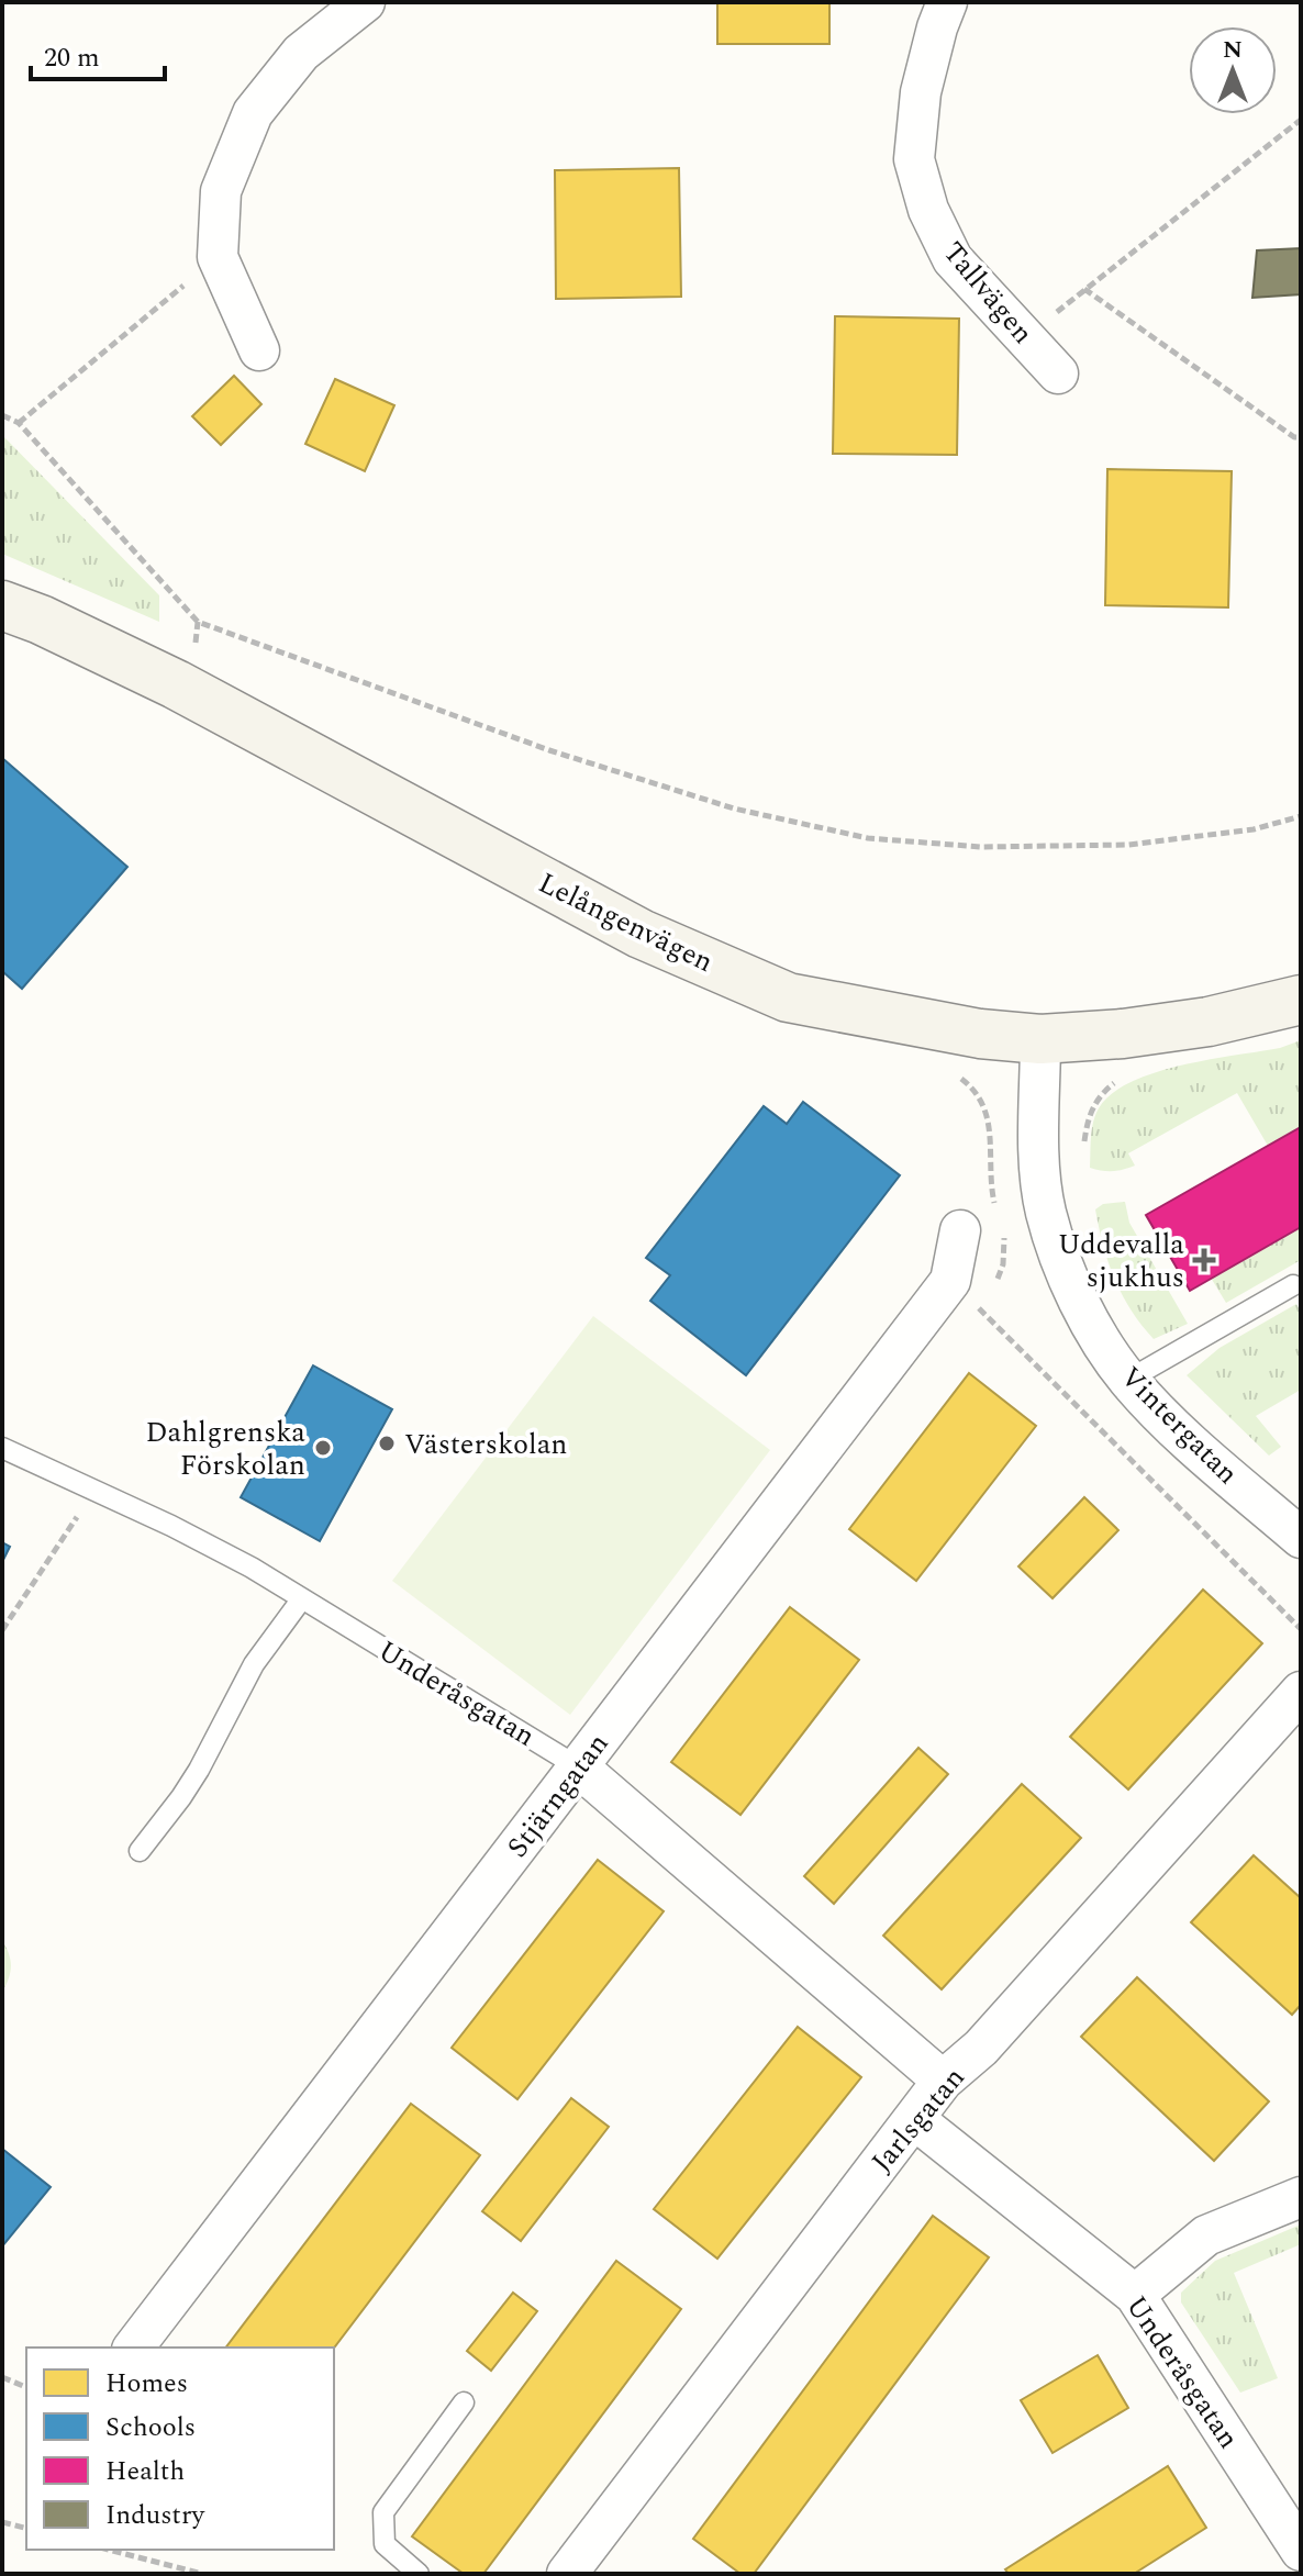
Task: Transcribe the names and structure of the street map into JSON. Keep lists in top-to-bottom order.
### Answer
{
  "streets": {
    "street": [
      "Tallvägen",
      "Lelångenvägen",
      "Vintergatan",
      "Underåsgatan",
      "Stjärngatan",
      "Jarlsgatan"
    ]
  },
  "crossings": [
    ["Lelångenvägen", "Vintergatan"],
    ["Underåsgatan", "Stjärngatan"],
    ["Underåsgatan", "Jarlsgatan"]
  ],
  "places": {
    "health": ["Uddevalla sjukhus"],
    "other": ["Västerskolan", "Dahlgrenska Förskolan"]
  },
  "legend": [
    "Homes",
    "Schools",
    "Health",
    "Industry"
  ],
  "scale_bar": "20 m",
  "north": "top"
}
